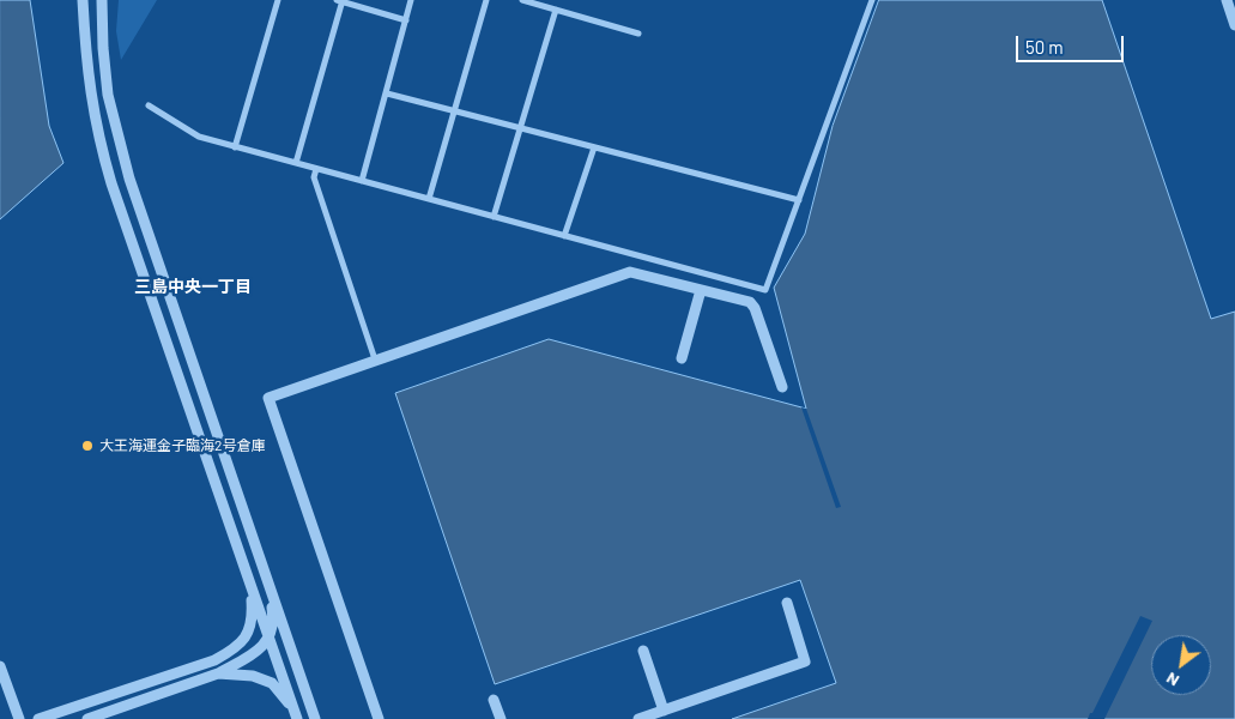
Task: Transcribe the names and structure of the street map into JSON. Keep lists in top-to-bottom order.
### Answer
{
  "districts": ["三島中央一丁目"],
  "places": ["大王海運金子臨海2号倉庫"],
  "scale_bar": "50 m",
  "north": "bottom left"
}
